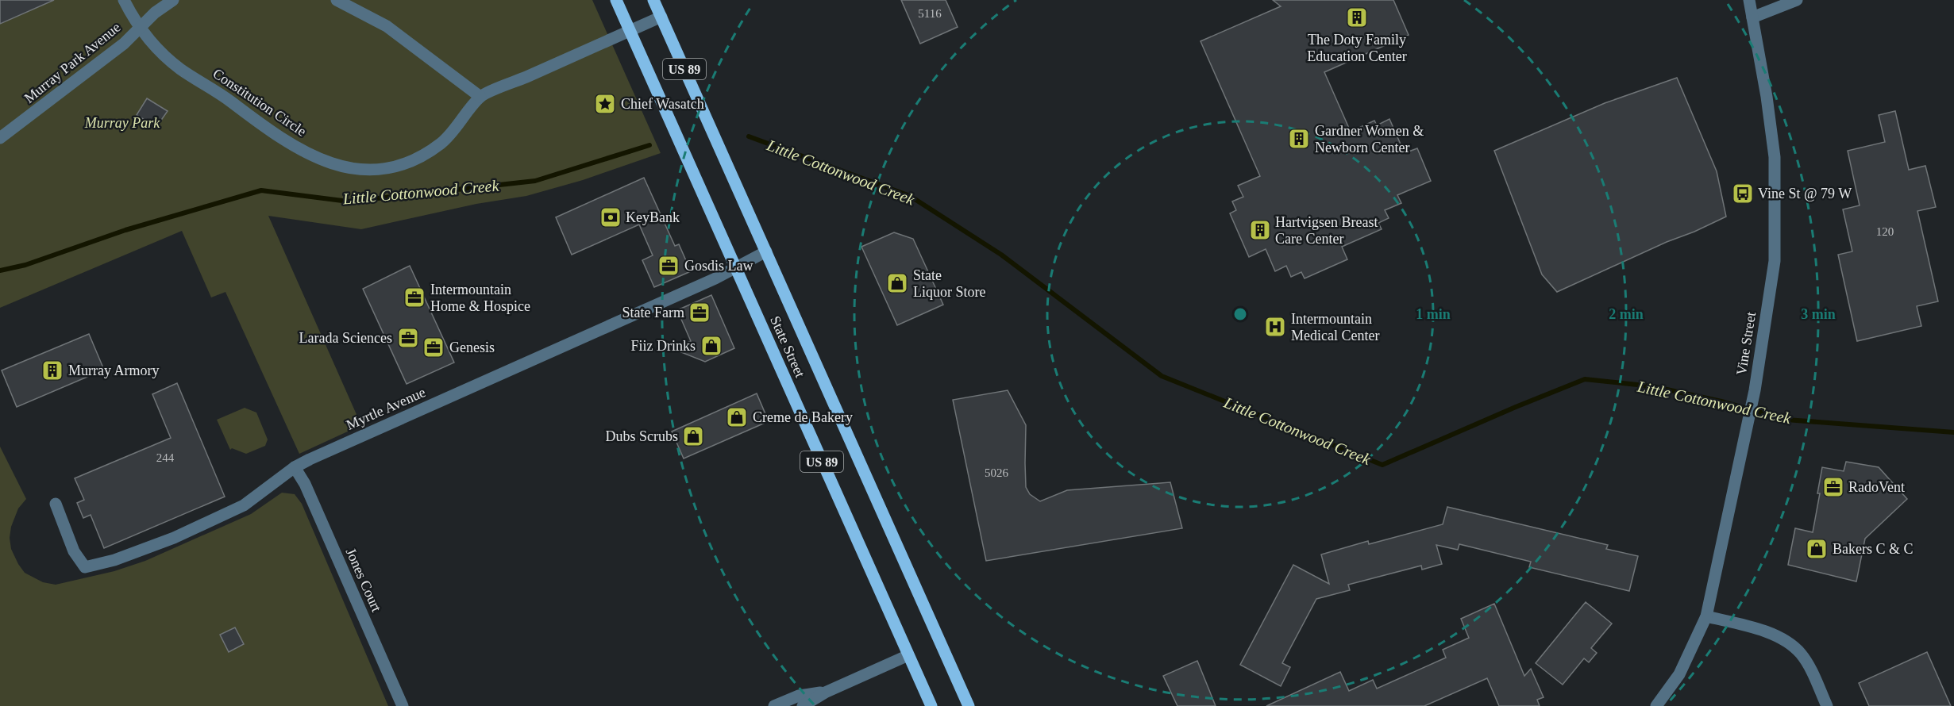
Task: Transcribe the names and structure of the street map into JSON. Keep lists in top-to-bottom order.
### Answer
{
  "streets": {
    "main road": ["US 89", "State Street"],
    "street": [
      "Murray Park Avenue",
      "Constitution Circle",
      "Vine Street",
      "Myrtle Avenue",
      "Jones Court"
    ]
  },
  "crossings": [
    ["Murray Park Avenue", "Constitution Circle"],
    ["Constitution Circle", "State Street"],
    ["State Street", "Myrtle Avenue"],
    ["Myrtle Avenue", "Jones Court"]
  ],
  "water": ["Little Cottonwood Creek"],
  "parks": ["Murray Park"],
  "places": {
    "building": [
      "The Doty Family Education Center",
      "Gardner Women & Newborn Center",
      "Hartvigsen Breast Care Center",
      "Murray Armory"
    ],
    "place": ["Chief Wasatch"],
    "bus stop": ["Vine St @ 79 W"],
    "bank": ["KeyBank"],
    "office": [
      "Gosdis Law",
      "Intermountain Home & Hospice",
      "State Farm",
      "Larada Sciences",
      "Genesis",
      "RadoVent"
    ],
    "shop": [
      "State Liquor Store",
      "Fiiz Drinks",
      "Creme de Bakery",
      "Dubs Scrubs",
      "Bakers C & C"
    ],
    "hospital": ["Intermountain Medical Center"]
  },
  "house_numbers": [
    "5116",
    "120",
    "244",
    "5026"
  ],
  "rings": ["1 min", "2 min", "3 min"]
}
